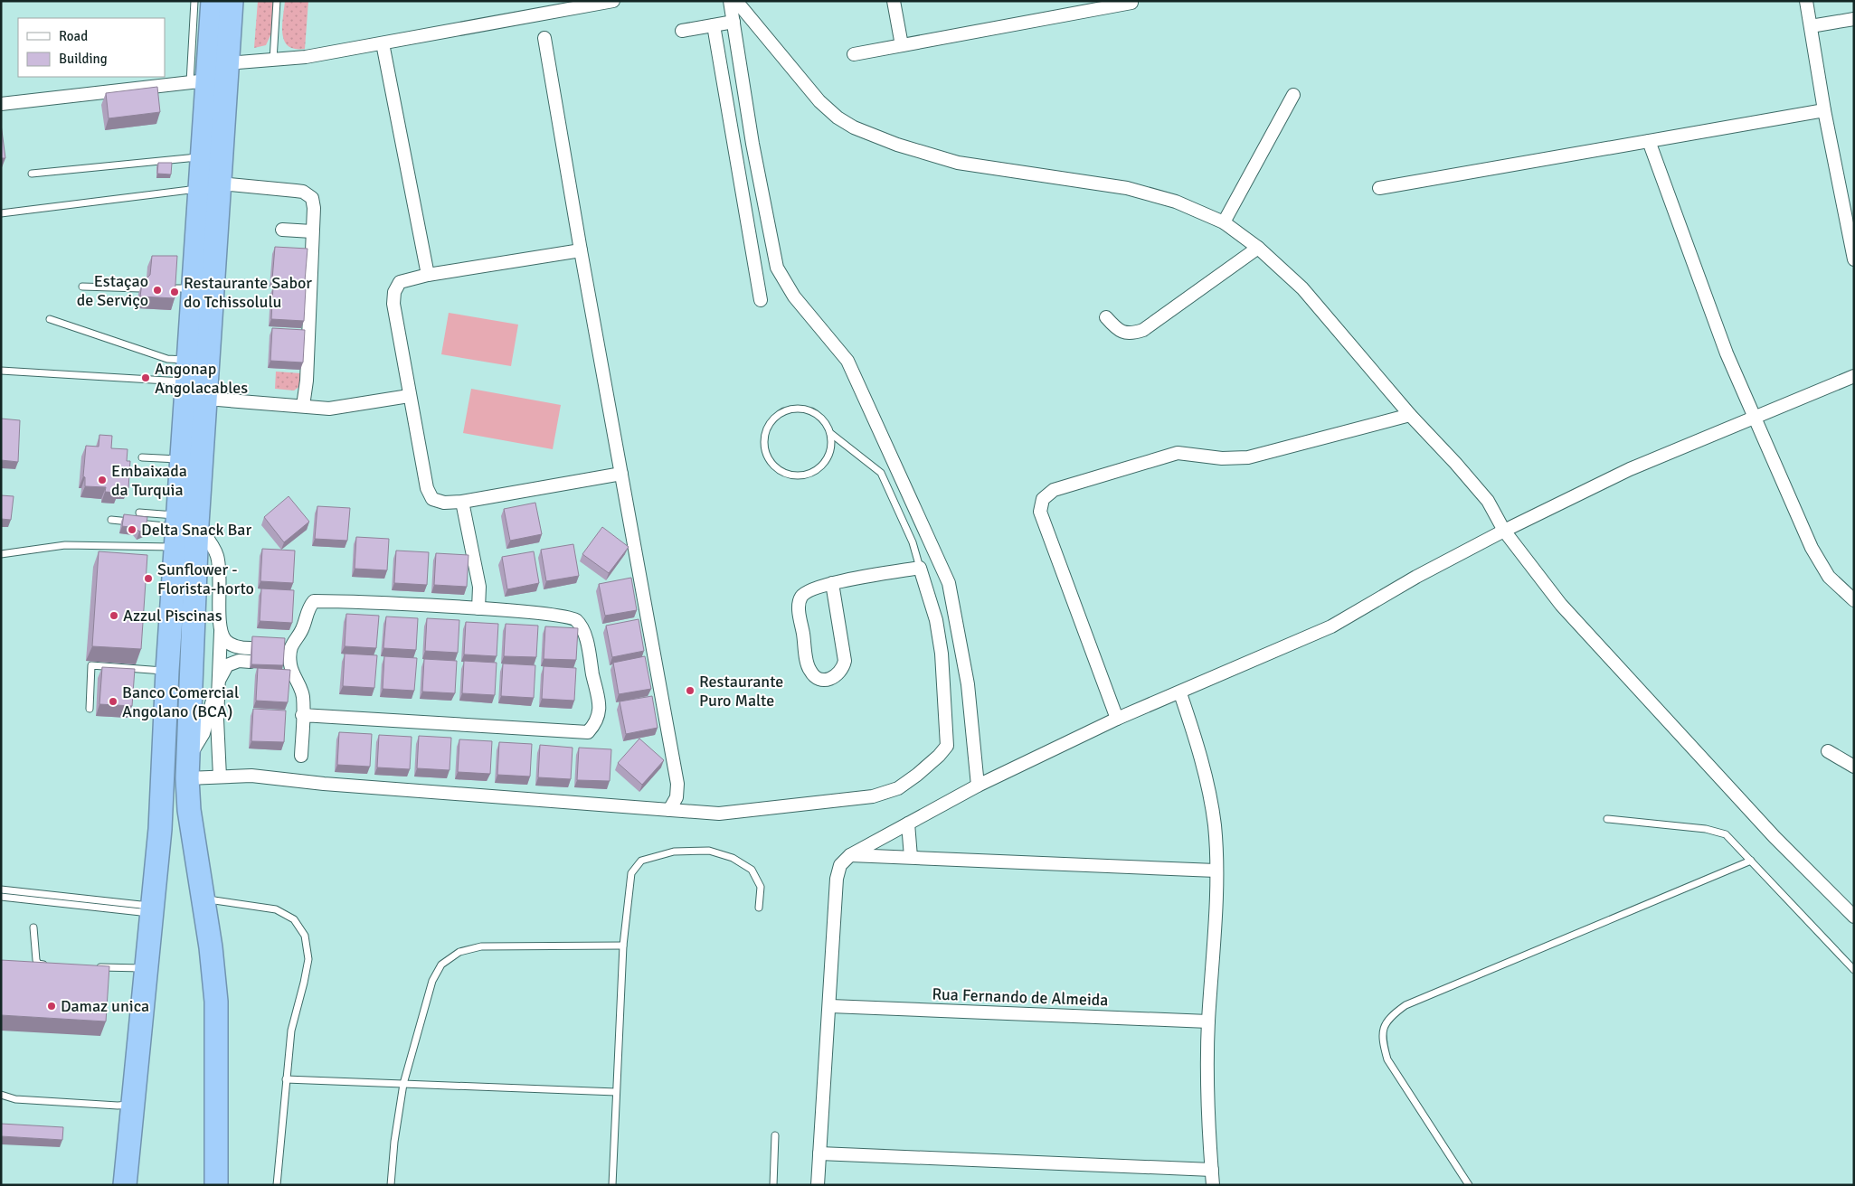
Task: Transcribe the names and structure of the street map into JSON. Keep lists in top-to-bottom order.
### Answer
{
  "streets": {
    "street": ["Rua Fernando de Almeida"]
  },
  "places": [
    "Estaçao de Serviço",
    "Restaurante Sabor do Tchissolulu",
    "Angonap Angolacables",
    "Embaixada da Turquia",
    "Delta Snack Bar",
    "Sunflower - Florista-horto",
    "Azzul Piscinas",
    "Restaurante Puro Malte",
    "Banco Comercial Angolano (BCA)",
    "Damaz unica"
  ],
  "legend": ["Road", "Building"]
}
